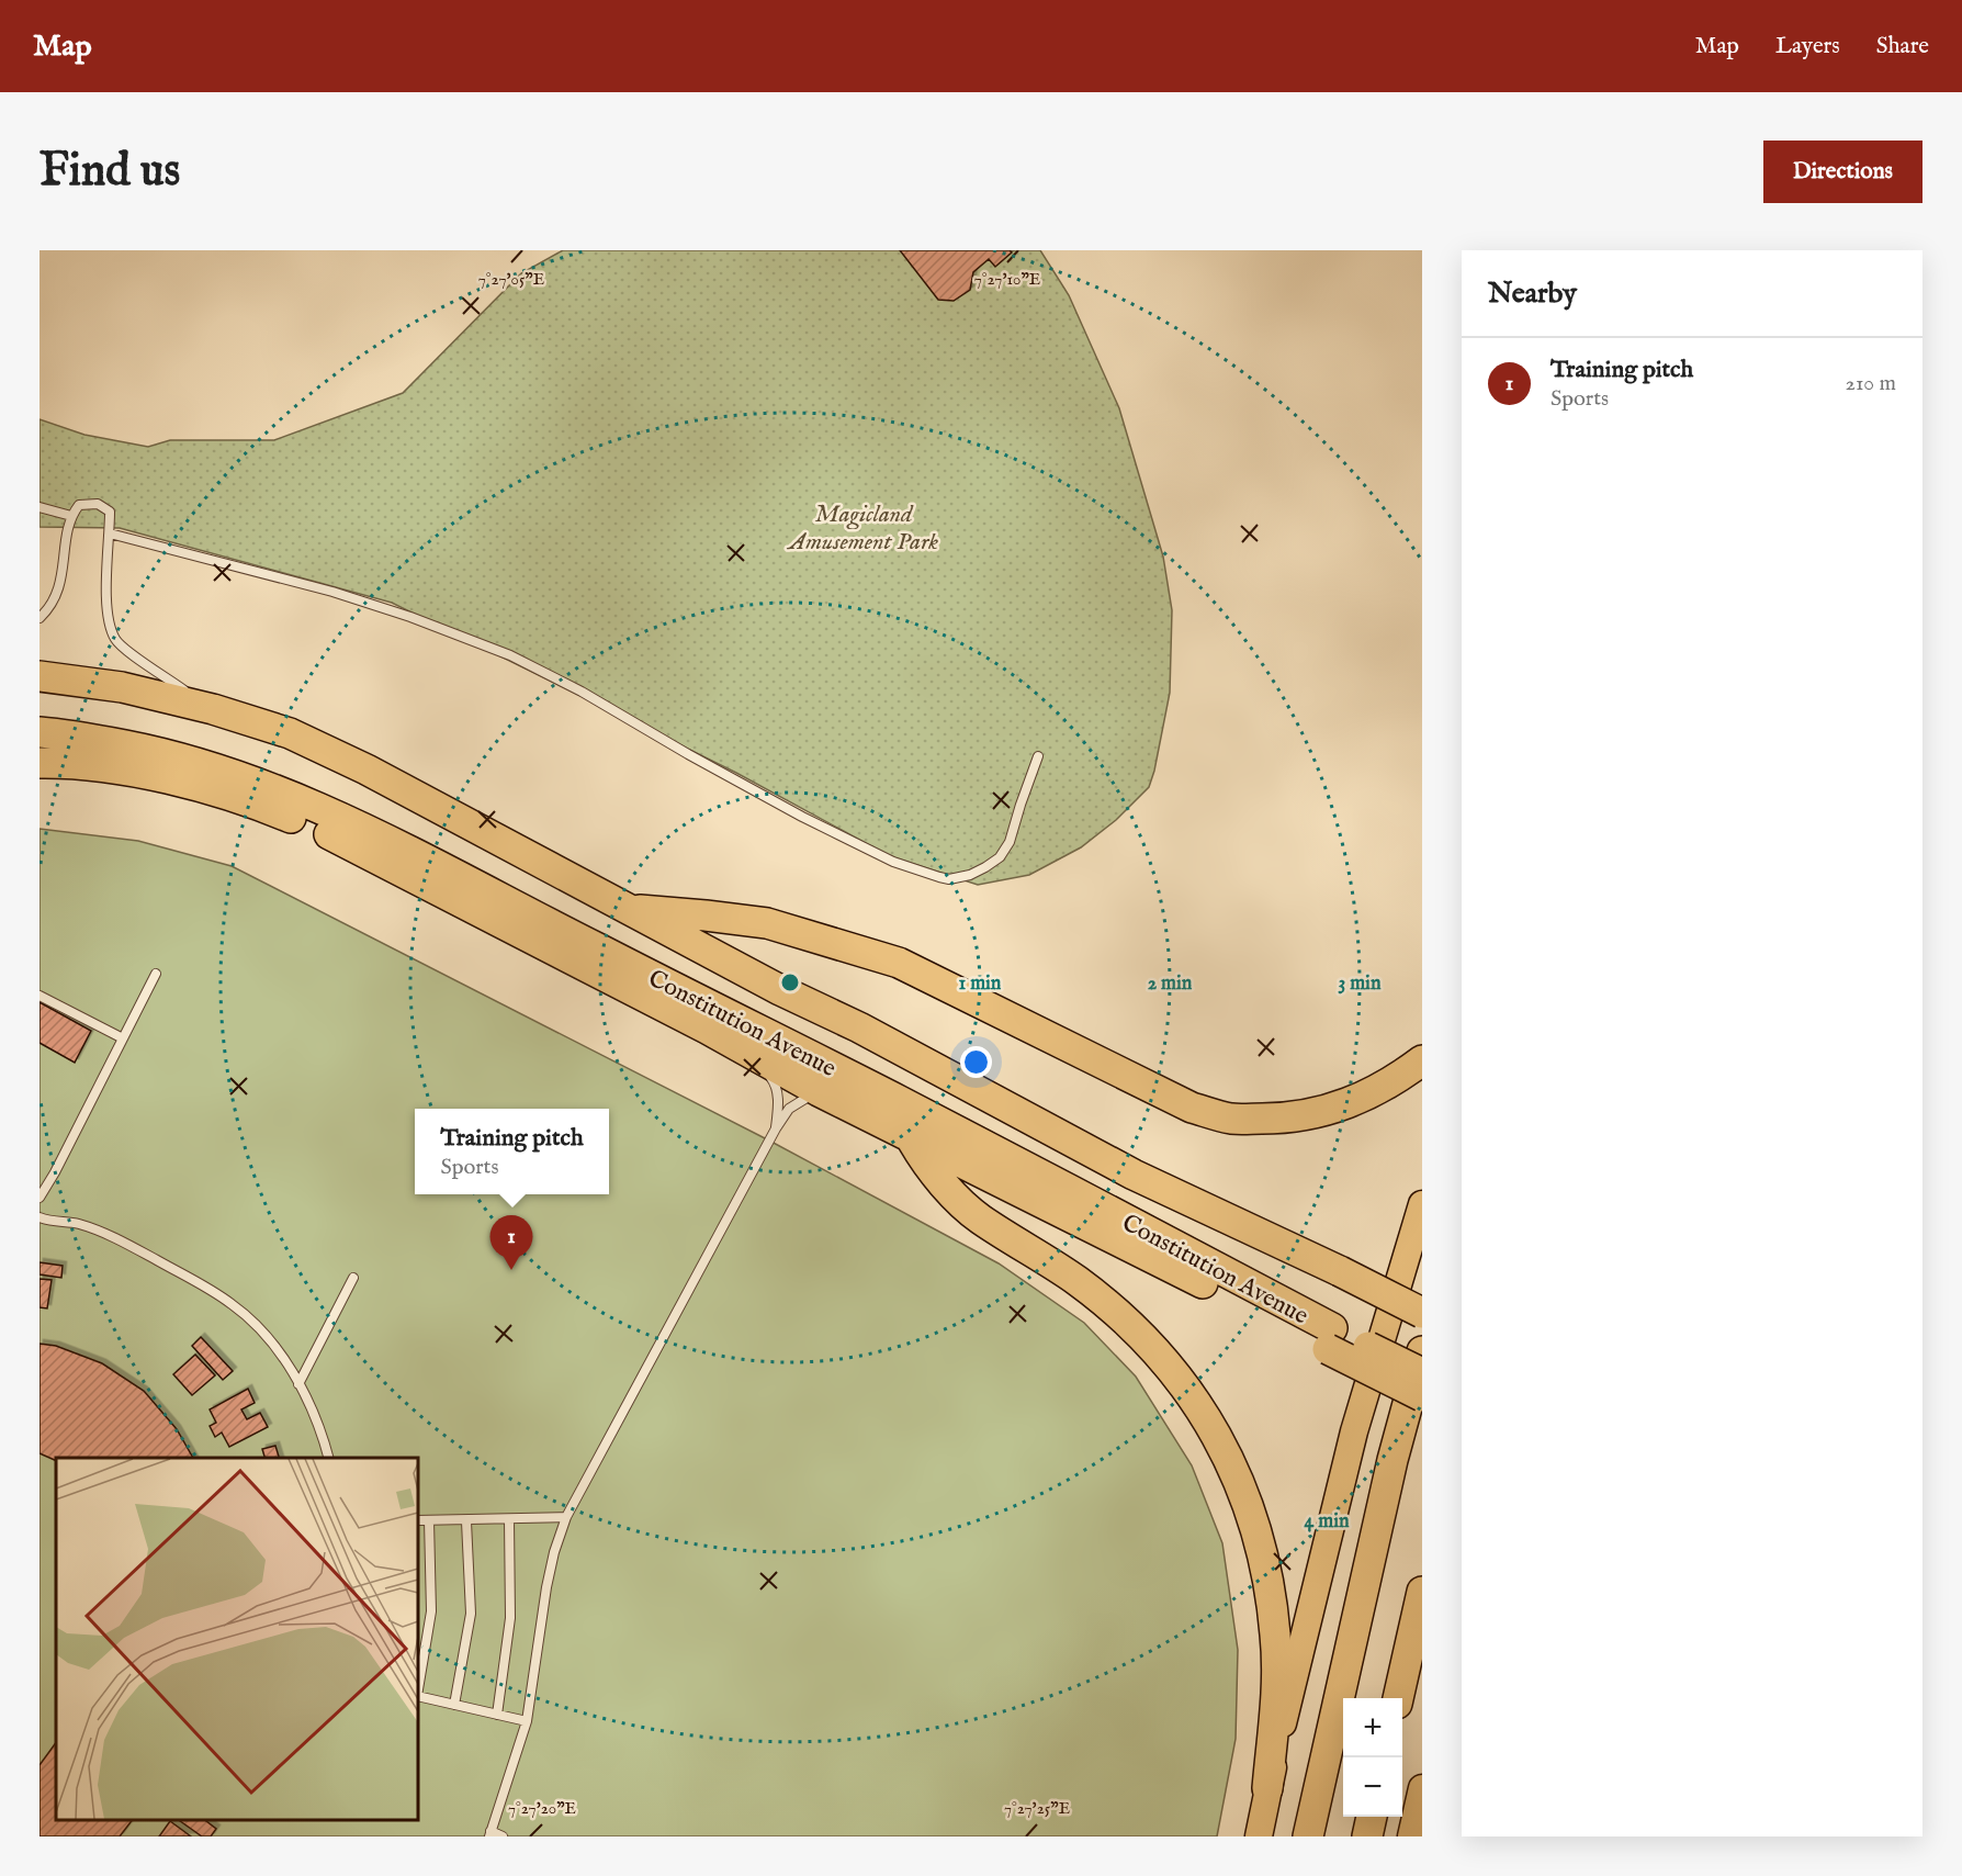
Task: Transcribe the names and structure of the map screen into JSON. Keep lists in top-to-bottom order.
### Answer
{
  "streets": {
    "highway": ["Constitution Avenue"]
  },
  "parks": ["Magicland Amusement Park"],
  "page": {
    "header": "Map",
    "nav": ["Map", "Layers", "Share"],
    "buttons": "Directions",
    "title": "Find us",
    "heading": "Nearby",
    "list": [
      {
        "mark": "1",
        "name": "Training pitch",
        "note": "Sports",
        "value": "210 m"
      }
    ],
    "popup": ["Training pitch", "Sports"],
    "pins": "1",
    "map_buttons": ["+", "−"]
  },
  "coordinates": [
    "7°27'10\"E",
    "7°27'05\"E",
    "7°27'20\"E",
    "7°27'25\"E"
  ],
  "rings": [
    "1 min",
    "2 min",
    "3 min",
    "4 min"
  ]
}
